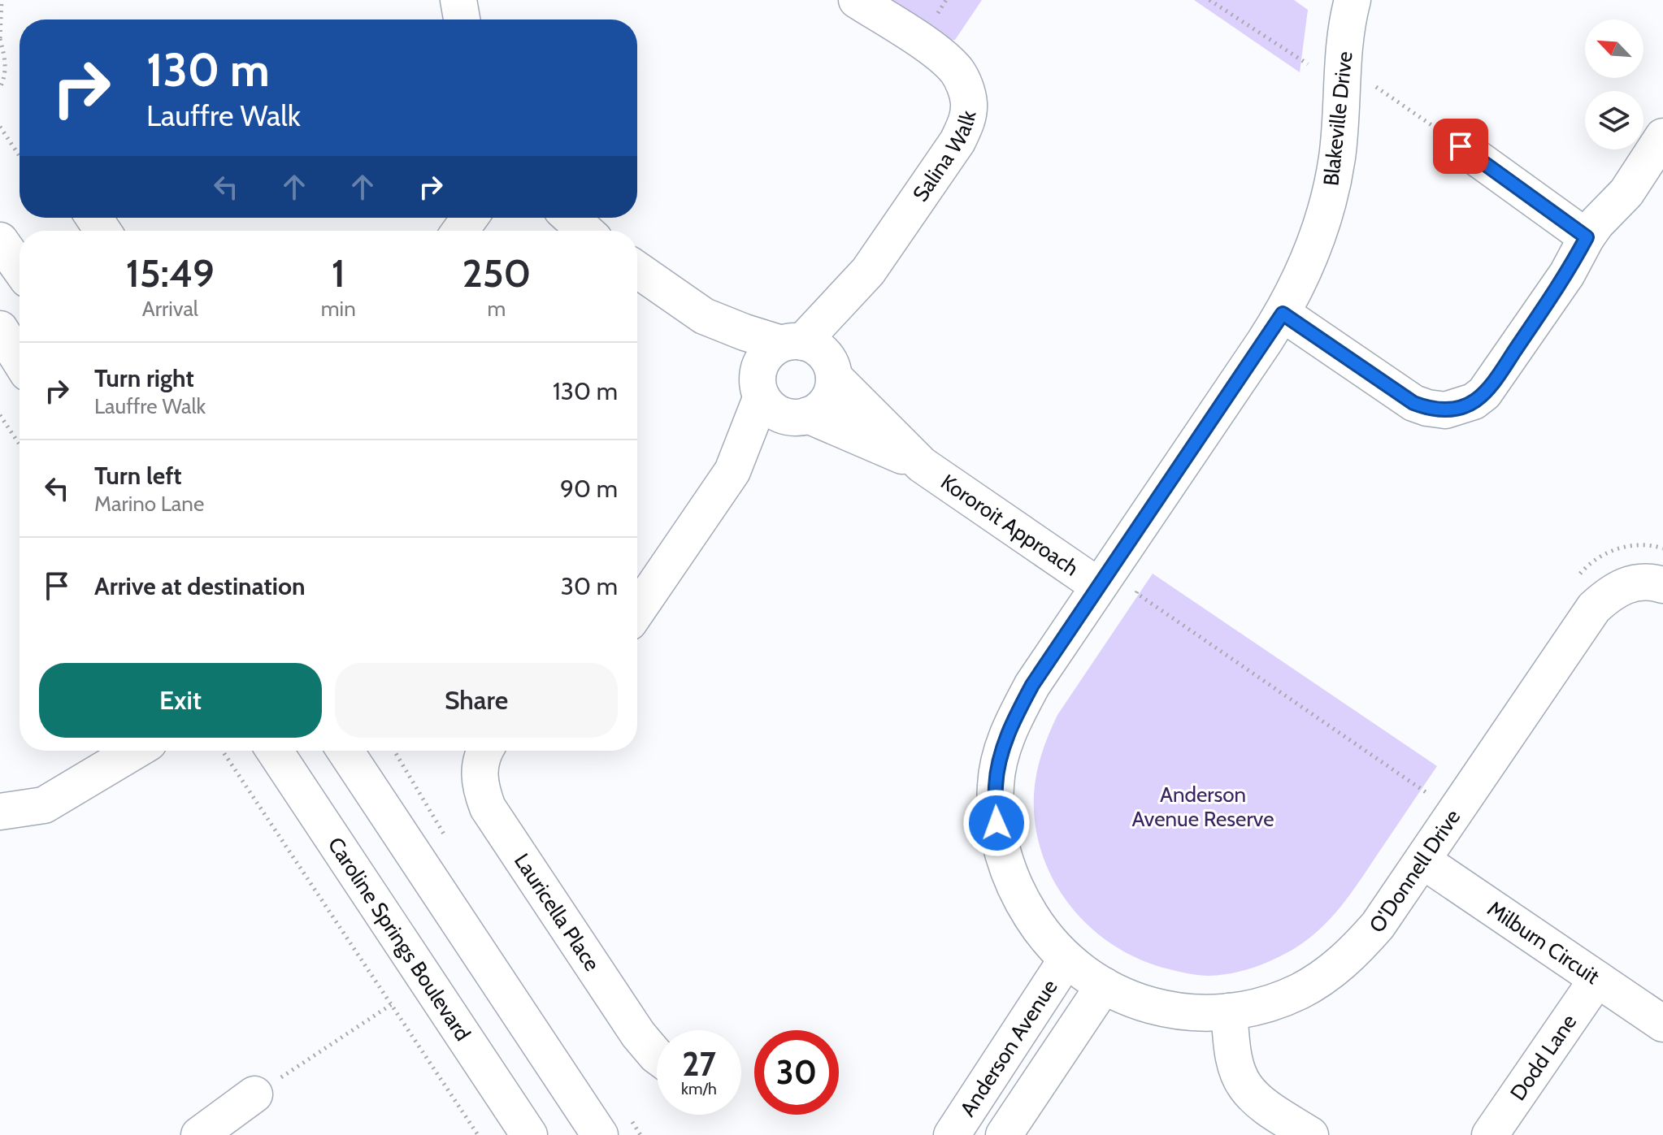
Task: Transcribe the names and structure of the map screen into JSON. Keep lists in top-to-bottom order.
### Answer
{
  "streets": {
    "street": [
      "Blakeville Drive",
      "Salina Walk",
      "Kororoit Approach",
      "O'Donnell Drive",
      "Lauricella Place",
      "Caroline Springs Boulevard",
      "Milburn Circuit",
      "Anderson Avenue",
      "Dodd Lane"
    ]
  },
  "crossings": [
    ["Blakeville Drive", "Kororoit Approach"],
    ["Blakeville Drive", "O'Donnell Drive"],
    ["Blakeville Drive", "Anderson Avenue"],
    ["Salina Walk", "Kororoit Approach"],
    ["O'Donnell Drive", "Milburn Circuit"],
    ["O'Donnell Drive", "Anderson Avenue"],
    ["Milburn Circuit", "Dodd Lane"]
  ],
  "parks": ["Anderson Avenue Reserve"],
  "north": "top left",
  "page": {
    "turn": ["130 m", "Lauffre Walk"],
    "eta": [
      "15:49",
      "Arrival",
      "1",
      "min",
      "250",
      "m"
    ],
    "list": [
      {
        "name": "Turn right",
        "note": "Lauffre Walk",
        "value": "130 m"
      },
      {
        "name": "Turn left",
        "note": "Marino Lane",
        "value": "90 m"
      },
      {
        "name": "Arrive at destination",
        "value": "30 m"
      }
    ],
    "buttons": ["Exit", "Share"],
    "speed": "27 km/h",
    "limit": "30"
  }
}
